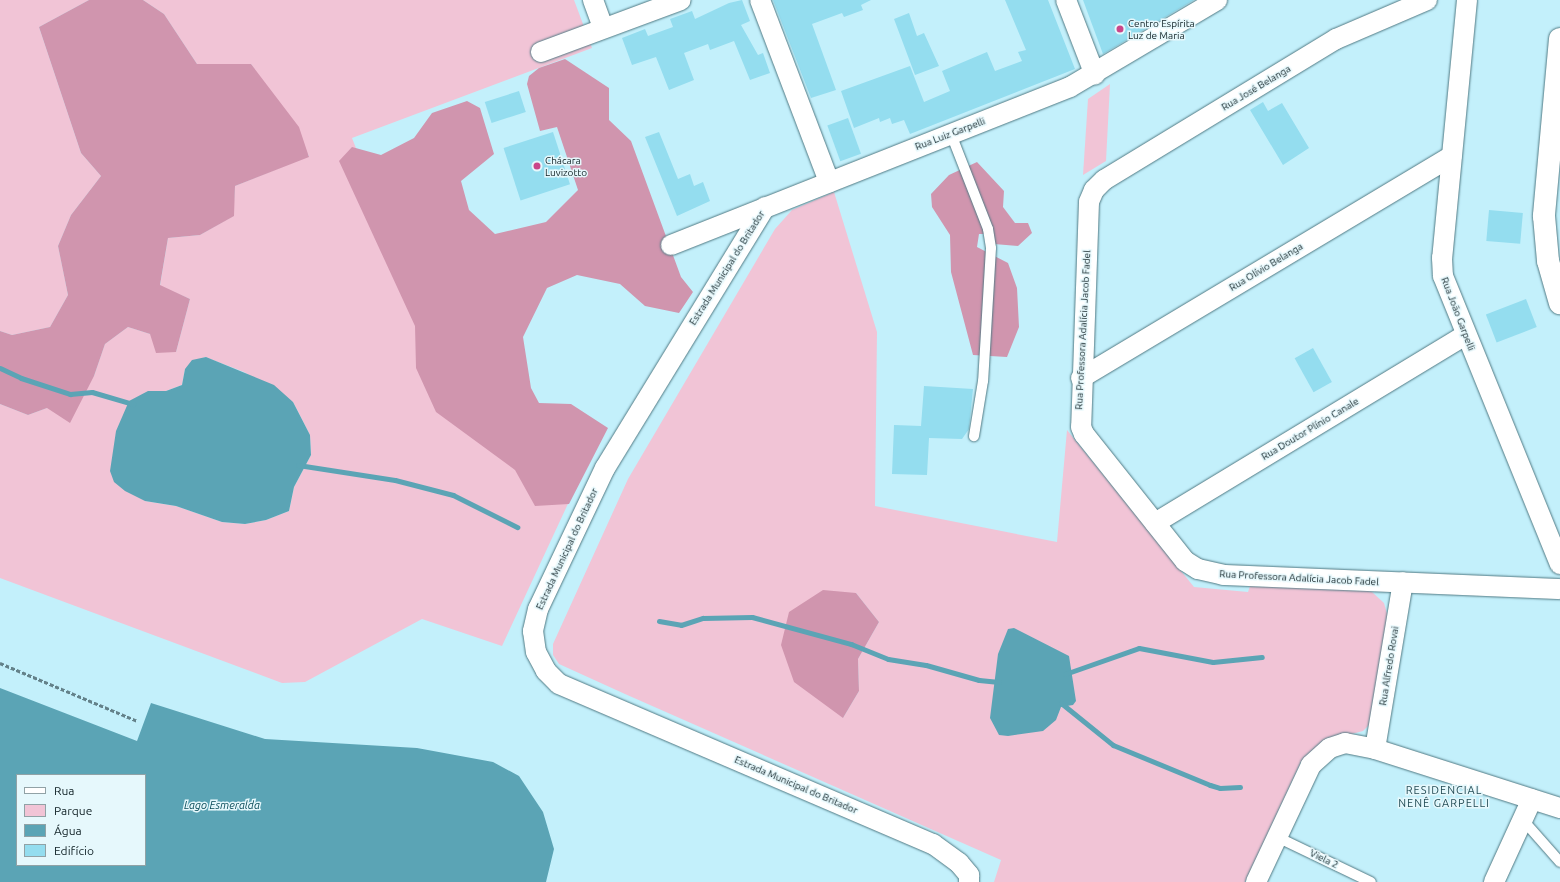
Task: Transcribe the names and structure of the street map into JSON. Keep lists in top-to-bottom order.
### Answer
{
  "streets": {
    "street": [
      "Rua José Belanga",
      "Rua Luiz Garpelli",
      "Rua Olívio Belanga",
      "Estrada Municipal do Britador",
      "Rua João Garpelli",
      "Rua Professora Adalícia Jacob Fadel",
      "Rua Doutor Plínio Canale",
      "Rua Alfredo Rovai"
    ],
    "lane": ["Viela 2"]
  },
  "crossings": [
    ["Rua José Belanga", "Rua Professora Adalícia Jacob Fadel"],
    ["Rua Luiz Garpelli", "Estrada Municipal do Britador"],
    ["Rua Olívio Belanga", "Rua João Garpelli"],
    ["Rua Olívio Belanga", "Rua Professora Adalícia Jacob Fadel"],
    ["Rua João Garpelli", "Rua Doutor Plínio Canale"],
    ["Rua Professora Adalícia Jacob Fadel", "Rua Doutor Plínio Canale"],
    ["Rua Professora Adalícia Jacob Fadel", "Rua Alfredo Rovai"]
  ],
  "districts": ["RESIDENCIAL NENÊ GARPELLI"],
  "water": ["Lago Esmeralda"],
  "places": ["Centro Espírita Luz de Maria", "Chácara Luvizotto"],
  "legend": [
    "Rua",
    "Parque",
    "Água",
    "Edifício"
  ]
}
